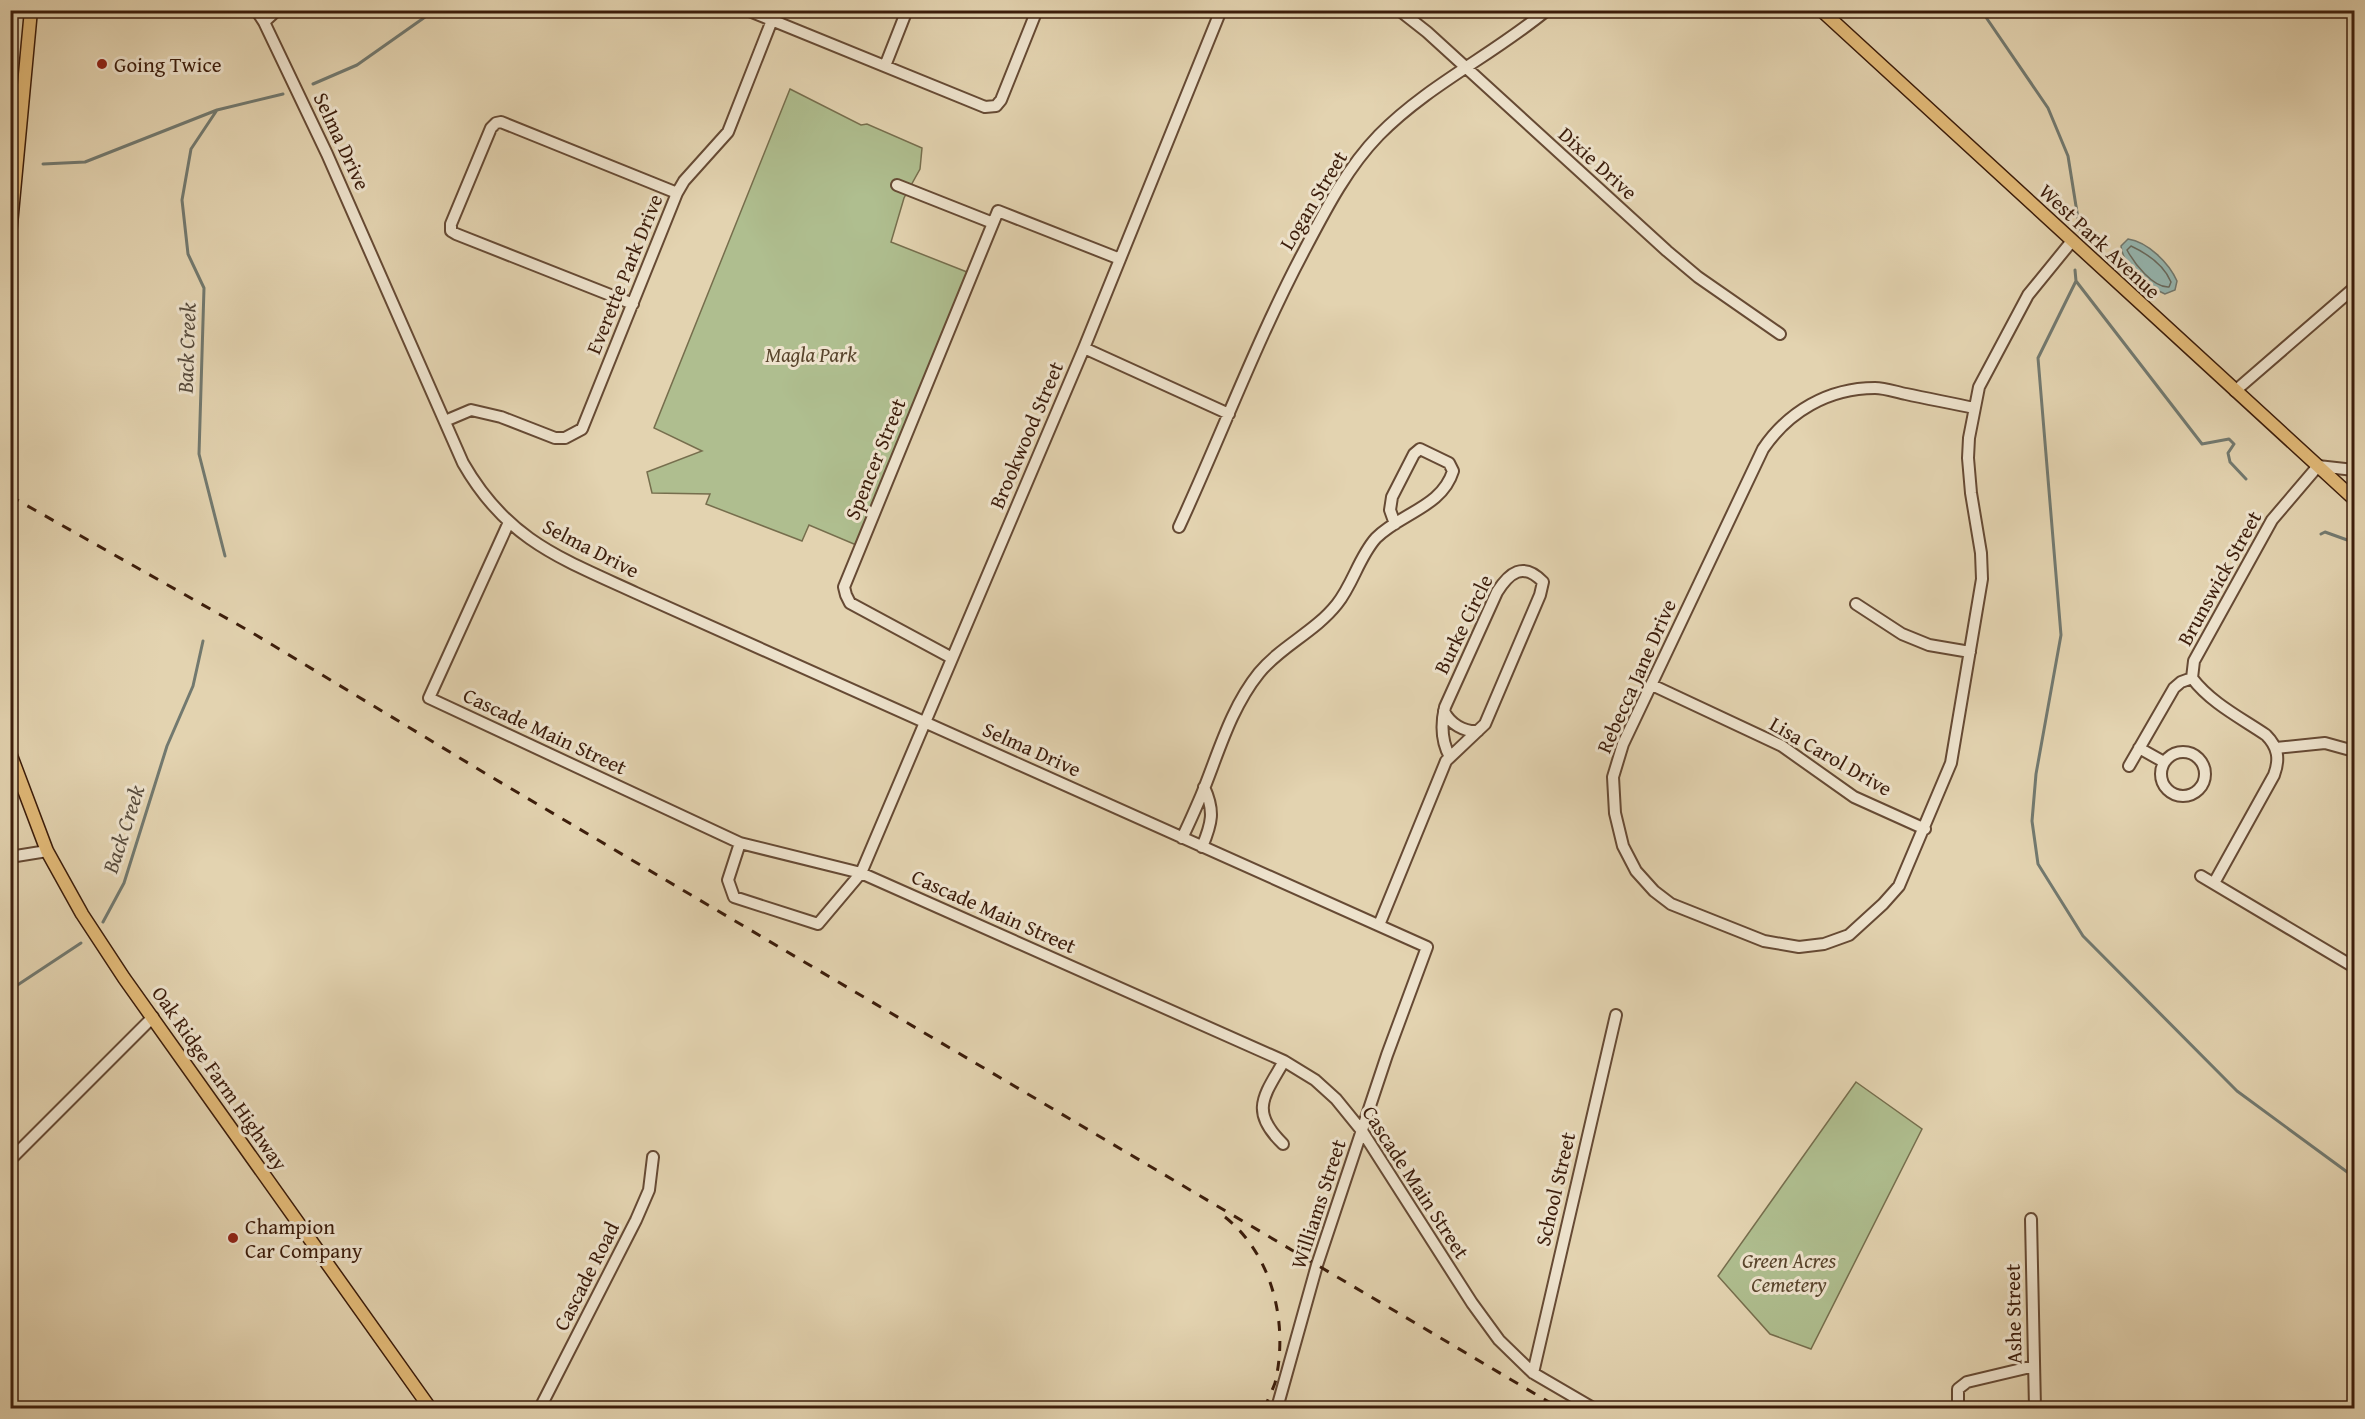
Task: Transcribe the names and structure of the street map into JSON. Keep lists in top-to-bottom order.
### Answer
{
  "streets": {
    "main road": ["West Park Avenue", "Oak Ridge Farm Highway"],
    "street": [
      "Selma Drive",
      "Dixie Drive",
      "Logan Street",
      "Everette Park Drive",
      "Brookwood Street",
      "Spencer Street",
      "Brunswick Street",
      "Burke Circle",
      "Rebecca Jane Drive",
      "Cascade Main Street",
      "Lisa Carol Drive",
      "School Street",
      "Williams Street",
      "Cascade Road",
      "Ashe Street"
    ]
  },
  "crossings": [
    ["Selma Drive", "Everette Park Drive"],
    ["Selma Drive", "Brookwood Street"],
    ["Selma Drive", "Burke Circle"],
    ["Selma Drive", "Cascade Main Street"],
    ["Selma Drive", "Williams Street"],
    ["Dixie Drive", "Logan Street"],
    ["West Park Avenue", "Brunswick Street"],
    ["West Park Avenue", "Rebecca Jane Drive"],
    ["Brookwood Street", "Spencer Street"],
    ["Brookwood Street", "Cascade Main Street"],
    ["Rebecca Jane Drive", "Lisa Carol Drive"],
    ["Cascade Main Street", "School Street"],
    ["Cascade Main Street", "Williams Street"]
  ],
  "water": ["Back Creek"],
  "parks": ["Magla Park", "Green Acres Cemetery"],
  "places": ["Going Twice", "Champion Car Company"]
}
